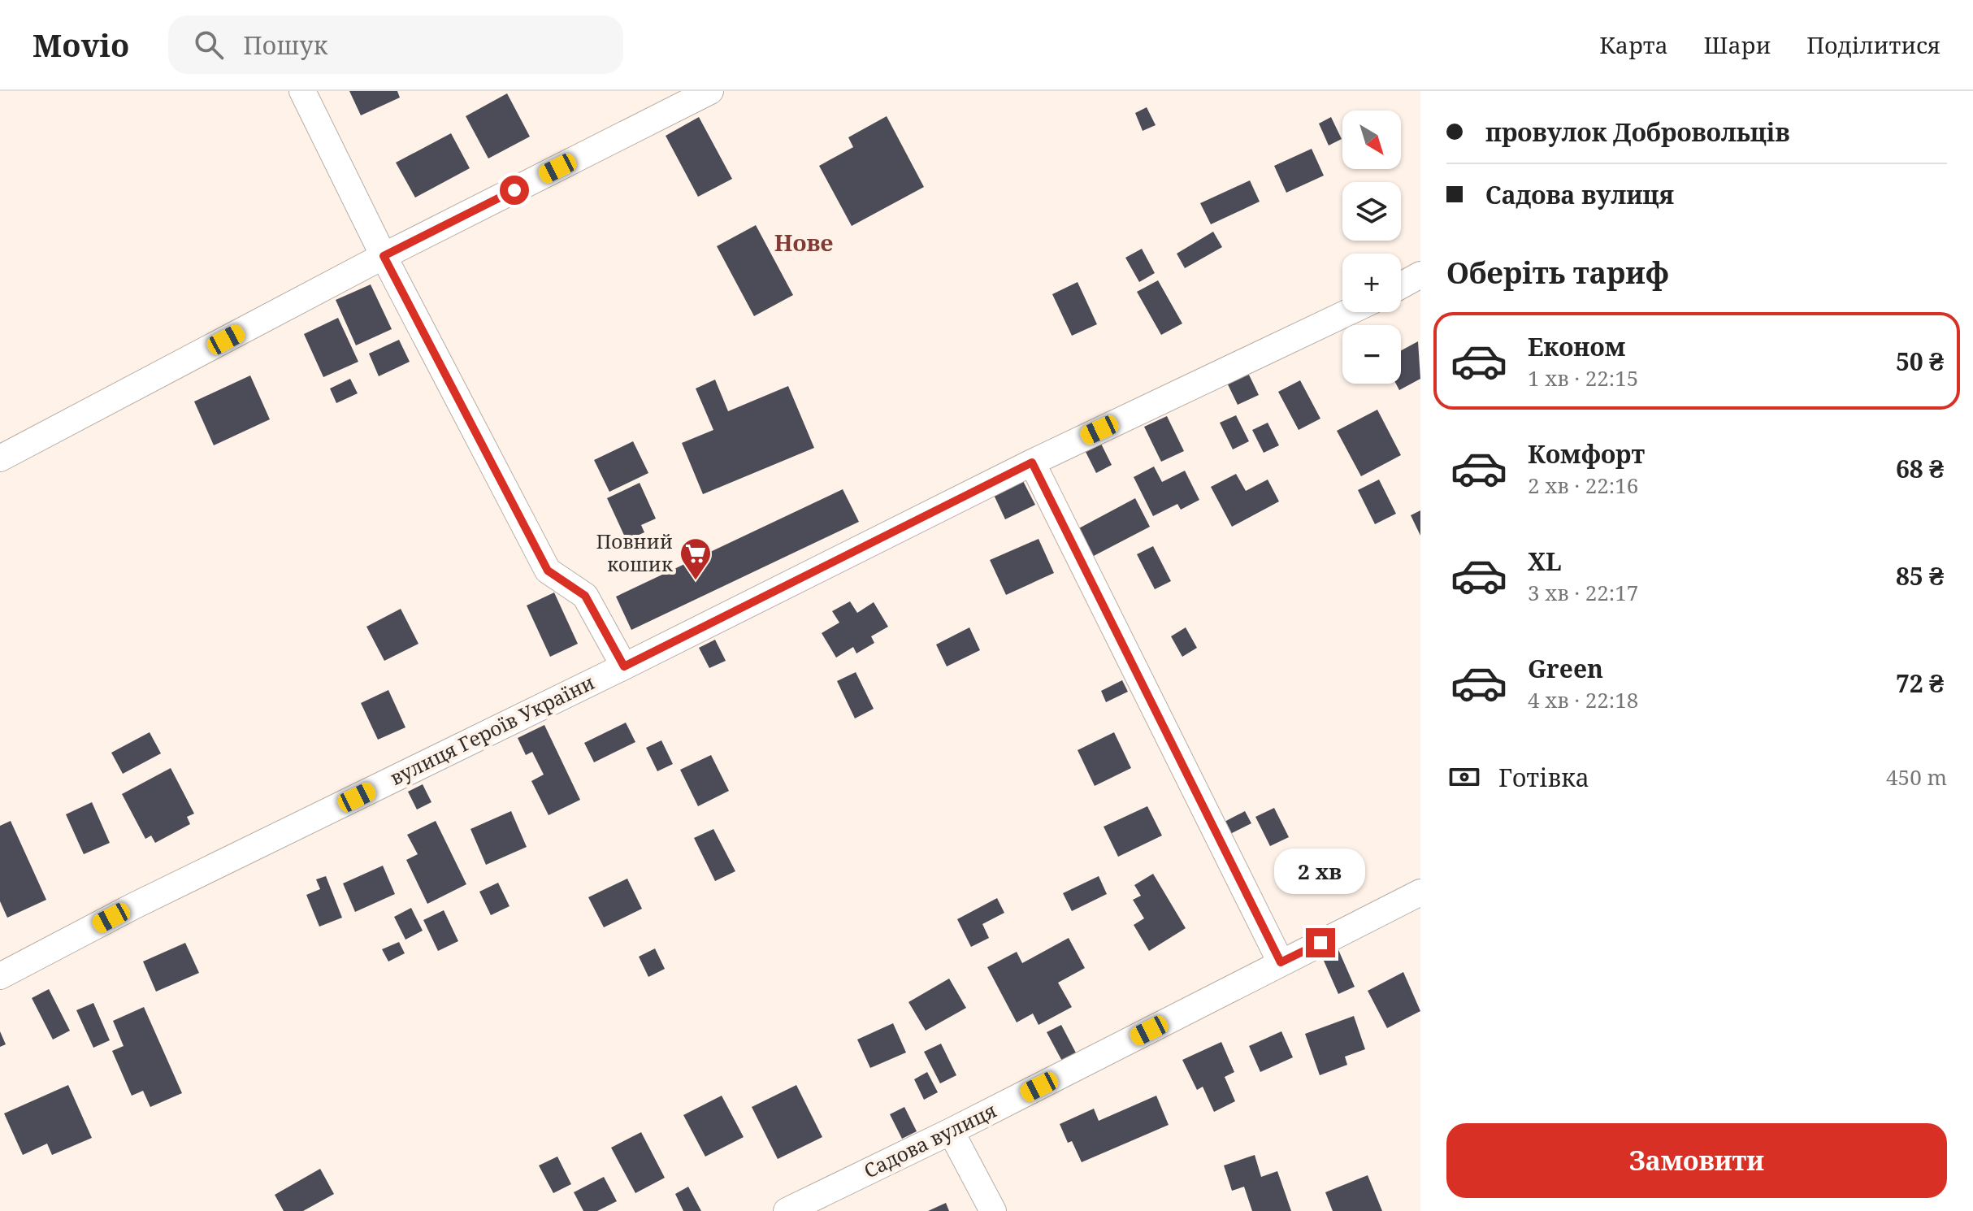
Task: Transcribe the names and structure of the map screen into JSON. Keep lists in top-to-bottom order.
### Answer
{
  "streets": {
    "street": ["вулиця Героїв України", "Садова вулиця"]
  },
  "districts": ["Нове"],
  "places": {
    "supermarket": ["Повний кошик"]
  },
  "north": "bottom right",
  "page": {
    "header": "Movio",
    "search": "Пошук",
    "nav": ["Карта", "Шари", "Поділитися"],
    "banner": ["провулок Добровольців", "Садова вулиця"],
    "map_buttons": ["+", "−"],
    "heading": "Оберіть тариф",
    "list": [
      {
        "name": "Економ",
        "note": "1 хв · 22:15",
        "value": "50 ₴"
      },
      {
        "name": "Комфорт",
        "note": "2 хв · 22:16",
        "value": "68 ₴"
      },
      {
        "name": "XL",
        "note": "3 хв · 22:17",
        "value": "85 ₴"
      },
      {
        "name": "Green",
        "note": "4 хв · 22:18",
        "value": "72 ₴"
      }
    ],
    "pay": ["Готівка", "450 m"],
    "bubble": "2 хв",
    "buttons": "Замовити"
  }
}
